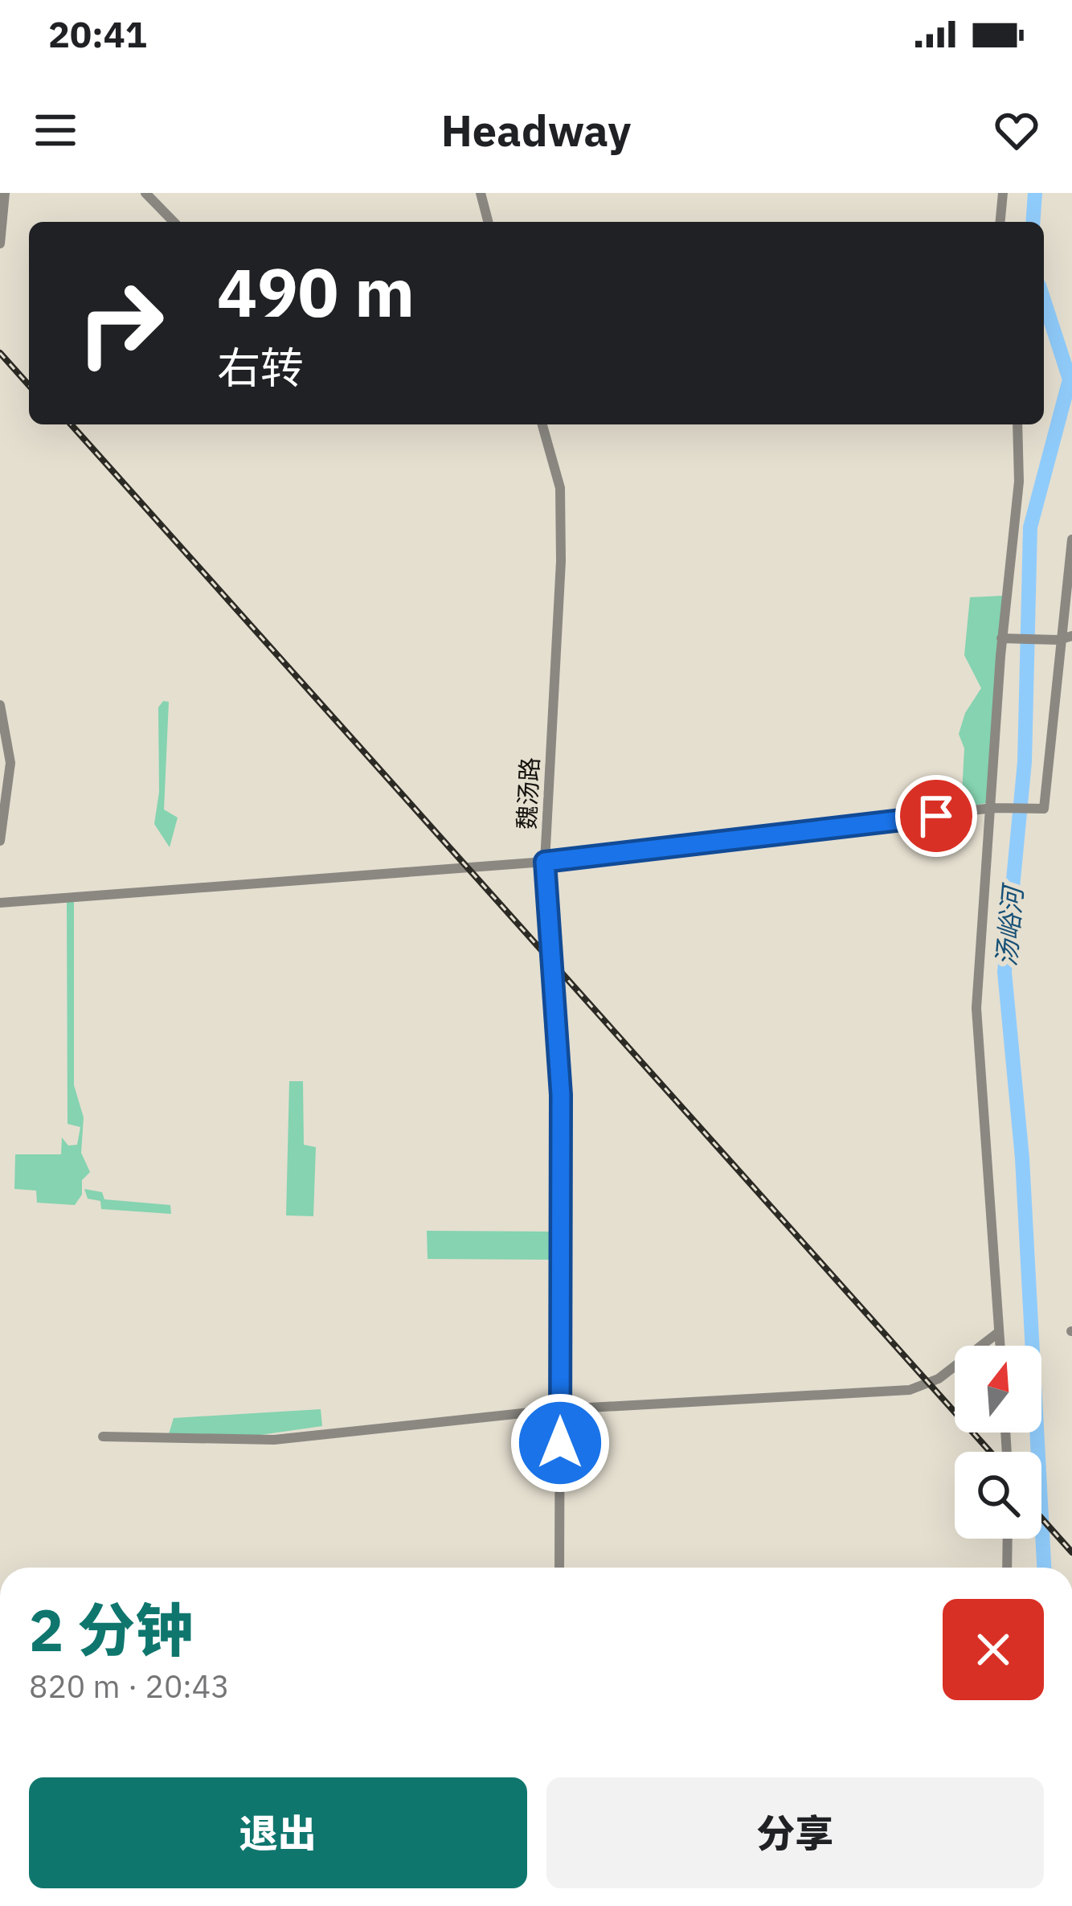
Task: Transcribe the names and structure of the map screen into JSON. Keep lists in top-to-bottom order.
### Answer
{
  "streets": {
    "street": ["魏汤路"]
  },
  "water": ["汤峪河"],
  "north": "top",
  "page": {
    "status": "20:41",
    "header": "Headway",
    "turn": ["490 m", "右转"],
    "heading": ["2 分钟", "820 m · 20:43"],
    "buttons": ["退出", "分享"]
  }
}
